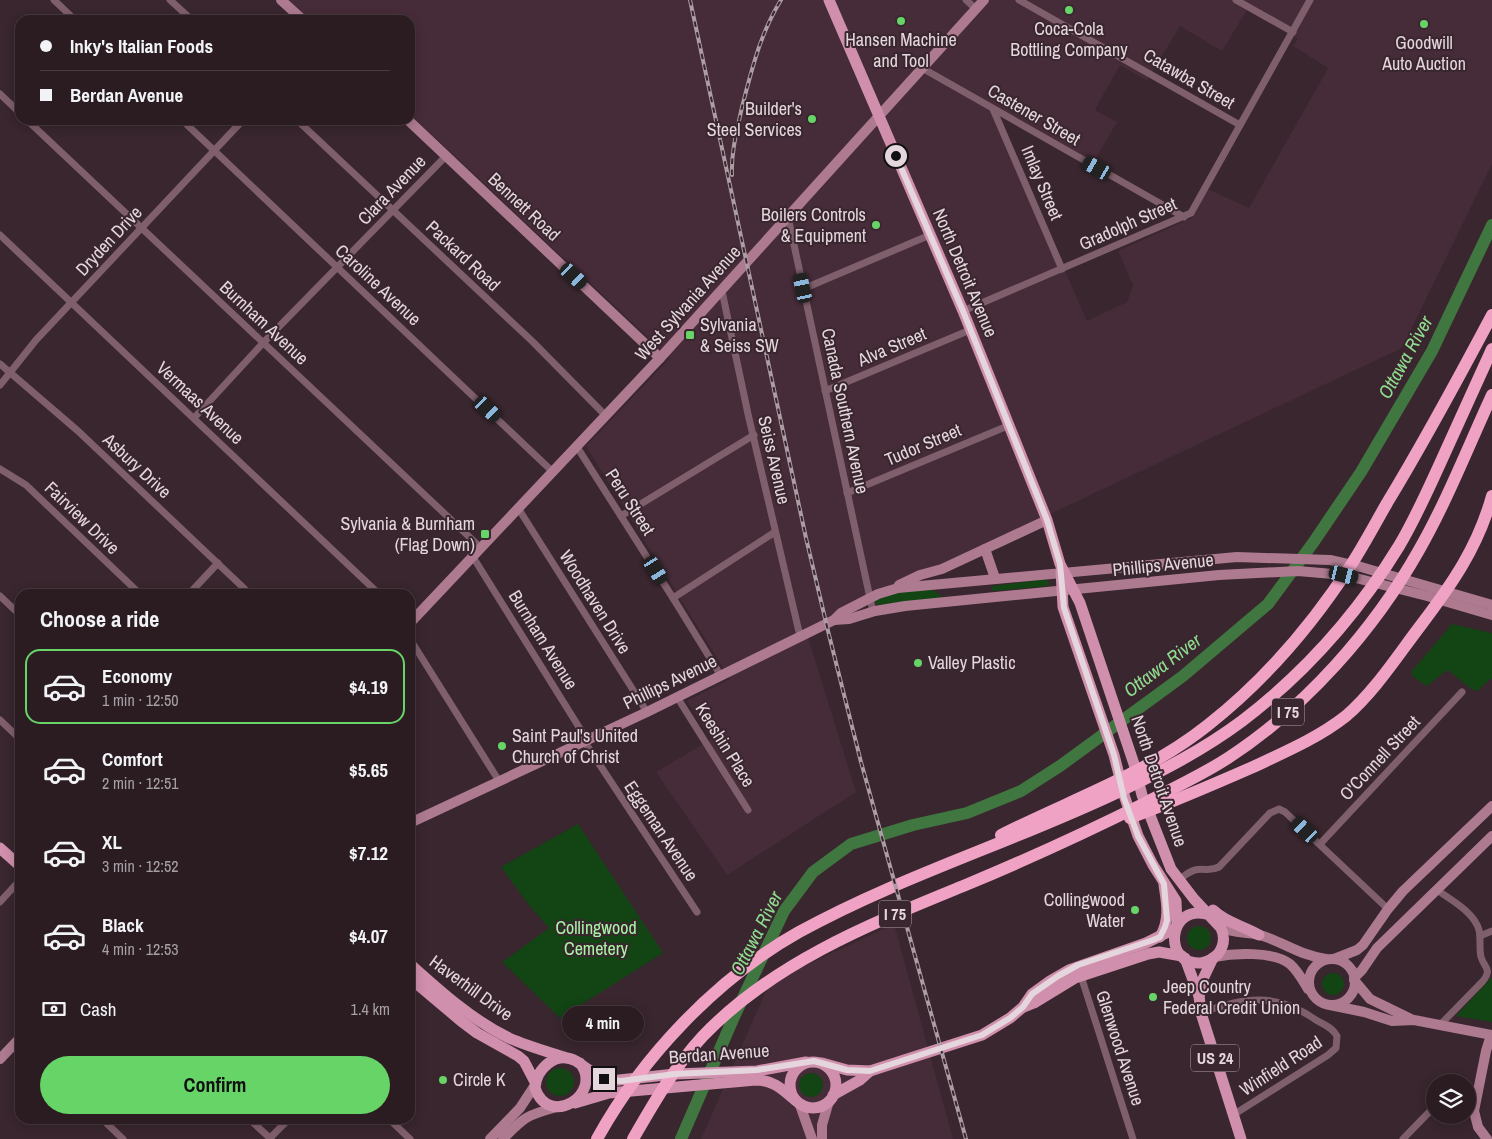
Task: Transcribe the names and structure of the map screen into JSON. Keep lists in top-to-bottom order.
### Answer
{
  "streets": {
    "highway": ["I 75"],
    "main road": [
      "Bennett Road",
      "North Detroit Avenue",
      "West Sylvania Avenue",
      "Phillips Avenue",
      "Haverhill Drive",
      "Berdan Avenue",
      "US 24"
    ],
    "street": [
      "Catawba Street",
      "Castener Street",
      "Imlay Street",
      "Clara Avenue",
      "Gradolph Street",
      "Dryden Drive",
      "Packard Road",
      "Caroline Avenue",
      "Burnham Avenue",
      "Alva Street",
      "Vermaas Avenue",
      "Canada Southern Avenue",
      "Tudor Street",
      "Seiss Avenue",
      "Asbury Drive",
      "Peru Street",
      "Fairview Drive",
      "Woodhaven Drive",
      "Keeshin Place",
      "O'Connell Street",
      "Eggeman Avenue",
      "Glenwood Avenue",
      "Winfield Road"
    ]
  },
  "crossings": [
    ["Catawba Street", "Gradolph Street"],
    ["Castener Street", "Imlay Street"],
    ["Castener Street", "Gradolph Street"],
    ["Castener Street", "West Sylvania Avenue"],
    ["Imlay Street", "Gradolph Street"],
    ["Clara Avenue", "Bennett Road"],
    ["Clara Avenue", "Packard Road"],
    ["Clara Avenue", "Caroline Avenue"],
    ["Clara Avenue", "Burnham Avenue"],
    ["Clara Avenue", "Vermaas Avenue"],
    ["Bennett Road", "West Sylvania Avenue"],
    ["Gradolph Street", "North Detroit Avenue"],
    ["Dryden Drive", "Caroline Avenue"],
    ["Dryden Drive", "Burnham Avenue"],
    ["Dryden Drive", "Vermaas Avenue"],
    ["Dryden Drive", "Asbury Drive"],
    ["Packard Road", "West Sylvania Avenue"],
    ["North Detroit Avenue", "West Sylvania Avenue"],
    ["North Detroit Avenue", "Alva Street"],
    ["North Detroit Avenue", "Tudor Street"],
    ["North Detroit Avenue", "Phillips Avenue"],
    ["North Detroit Avenue", "US 24"],
    ["Caroline Avenue", "West Sylvania Avenue"],
    ["West Sylvania Avenue", "Burnham Avenue"],
    ["West Sylvania Avenue", "Canada Southern Avenue"],
    ["West Sylvania Avenue", "Seiss Avenue"],
    ["West Sylvania Avenue", "Peru Street"],
    ["West Sylvania Avenue", "Woodhaven Drive"],
    ["Burnham Avenue", "Phillips Avenue"],
    ["Burnham Avenue", "Eggeman Avenue"],
    ["Alva Street", "Canada Southern Avenue"],
    ["Canada Southern Avenue", "Tudor Street"],
    ["Canada Southern Avenue", "Phillips Avenue"],
    ["Seiss Avenue", "Phillips Avenue"],
    ["Peru Street", "Phillips Avenue"],
    ["Phillips Avenue", "Woodhaven Drive"],
    ["Phillips Avenue", "Keeshin Place"],
    ["Phillips Avenue", "Eggeman Avenue"],
    ["Haverhill Drive", "Berdan Avenue"],
    ["US 24", "Winfield Road"]
  ],
  "water": ["Ottawa River"],
  "parks": ["Collingwood Cemetery"],
  "places": {
    "other": [
      "Coca-Cola Bottling Company",
      "Hansen Machine and Tool",
      "Goodwill Auto Auction",
      "Builder's Steel Services",
      "Boilers Controls & Equipment",
      "Valley Plastic",
      "Saint Paul's United Church of Christ",
      "Collingwood Water",
      "Jeep Country Federal Credit Union",
      "Circle K"
    ],
    "transit": ["Sylvania & Seiss SW", "Sylvania & Burnham (Flag Down)"]
  },
  "page": {
    "banner": ["Inky's Italian Foods", "Berdan Avenue"],
    "heading": "Choose a ride",
    "list": [
      {
        "name": "Economy",
        "note": "1 min · 12:50",
        "value": "$4.19"
      },
      {
        "name": "Comfort",
        "note": "2 min · 12:51",
        "value": "$5.65"
      },
      {
        "name": "XL",
        "note": "3 min · 12:52",
        "value": "$7.12"
      },
      {
        "name": "Black",
        "note": "4 min · 12:53",
        "value": "$4.07"
      }
    ],
    "pay": ["Cash", "1.4 km"],
    "bubble": "4 min",
    "buttons": "Confirm"
  }
}
